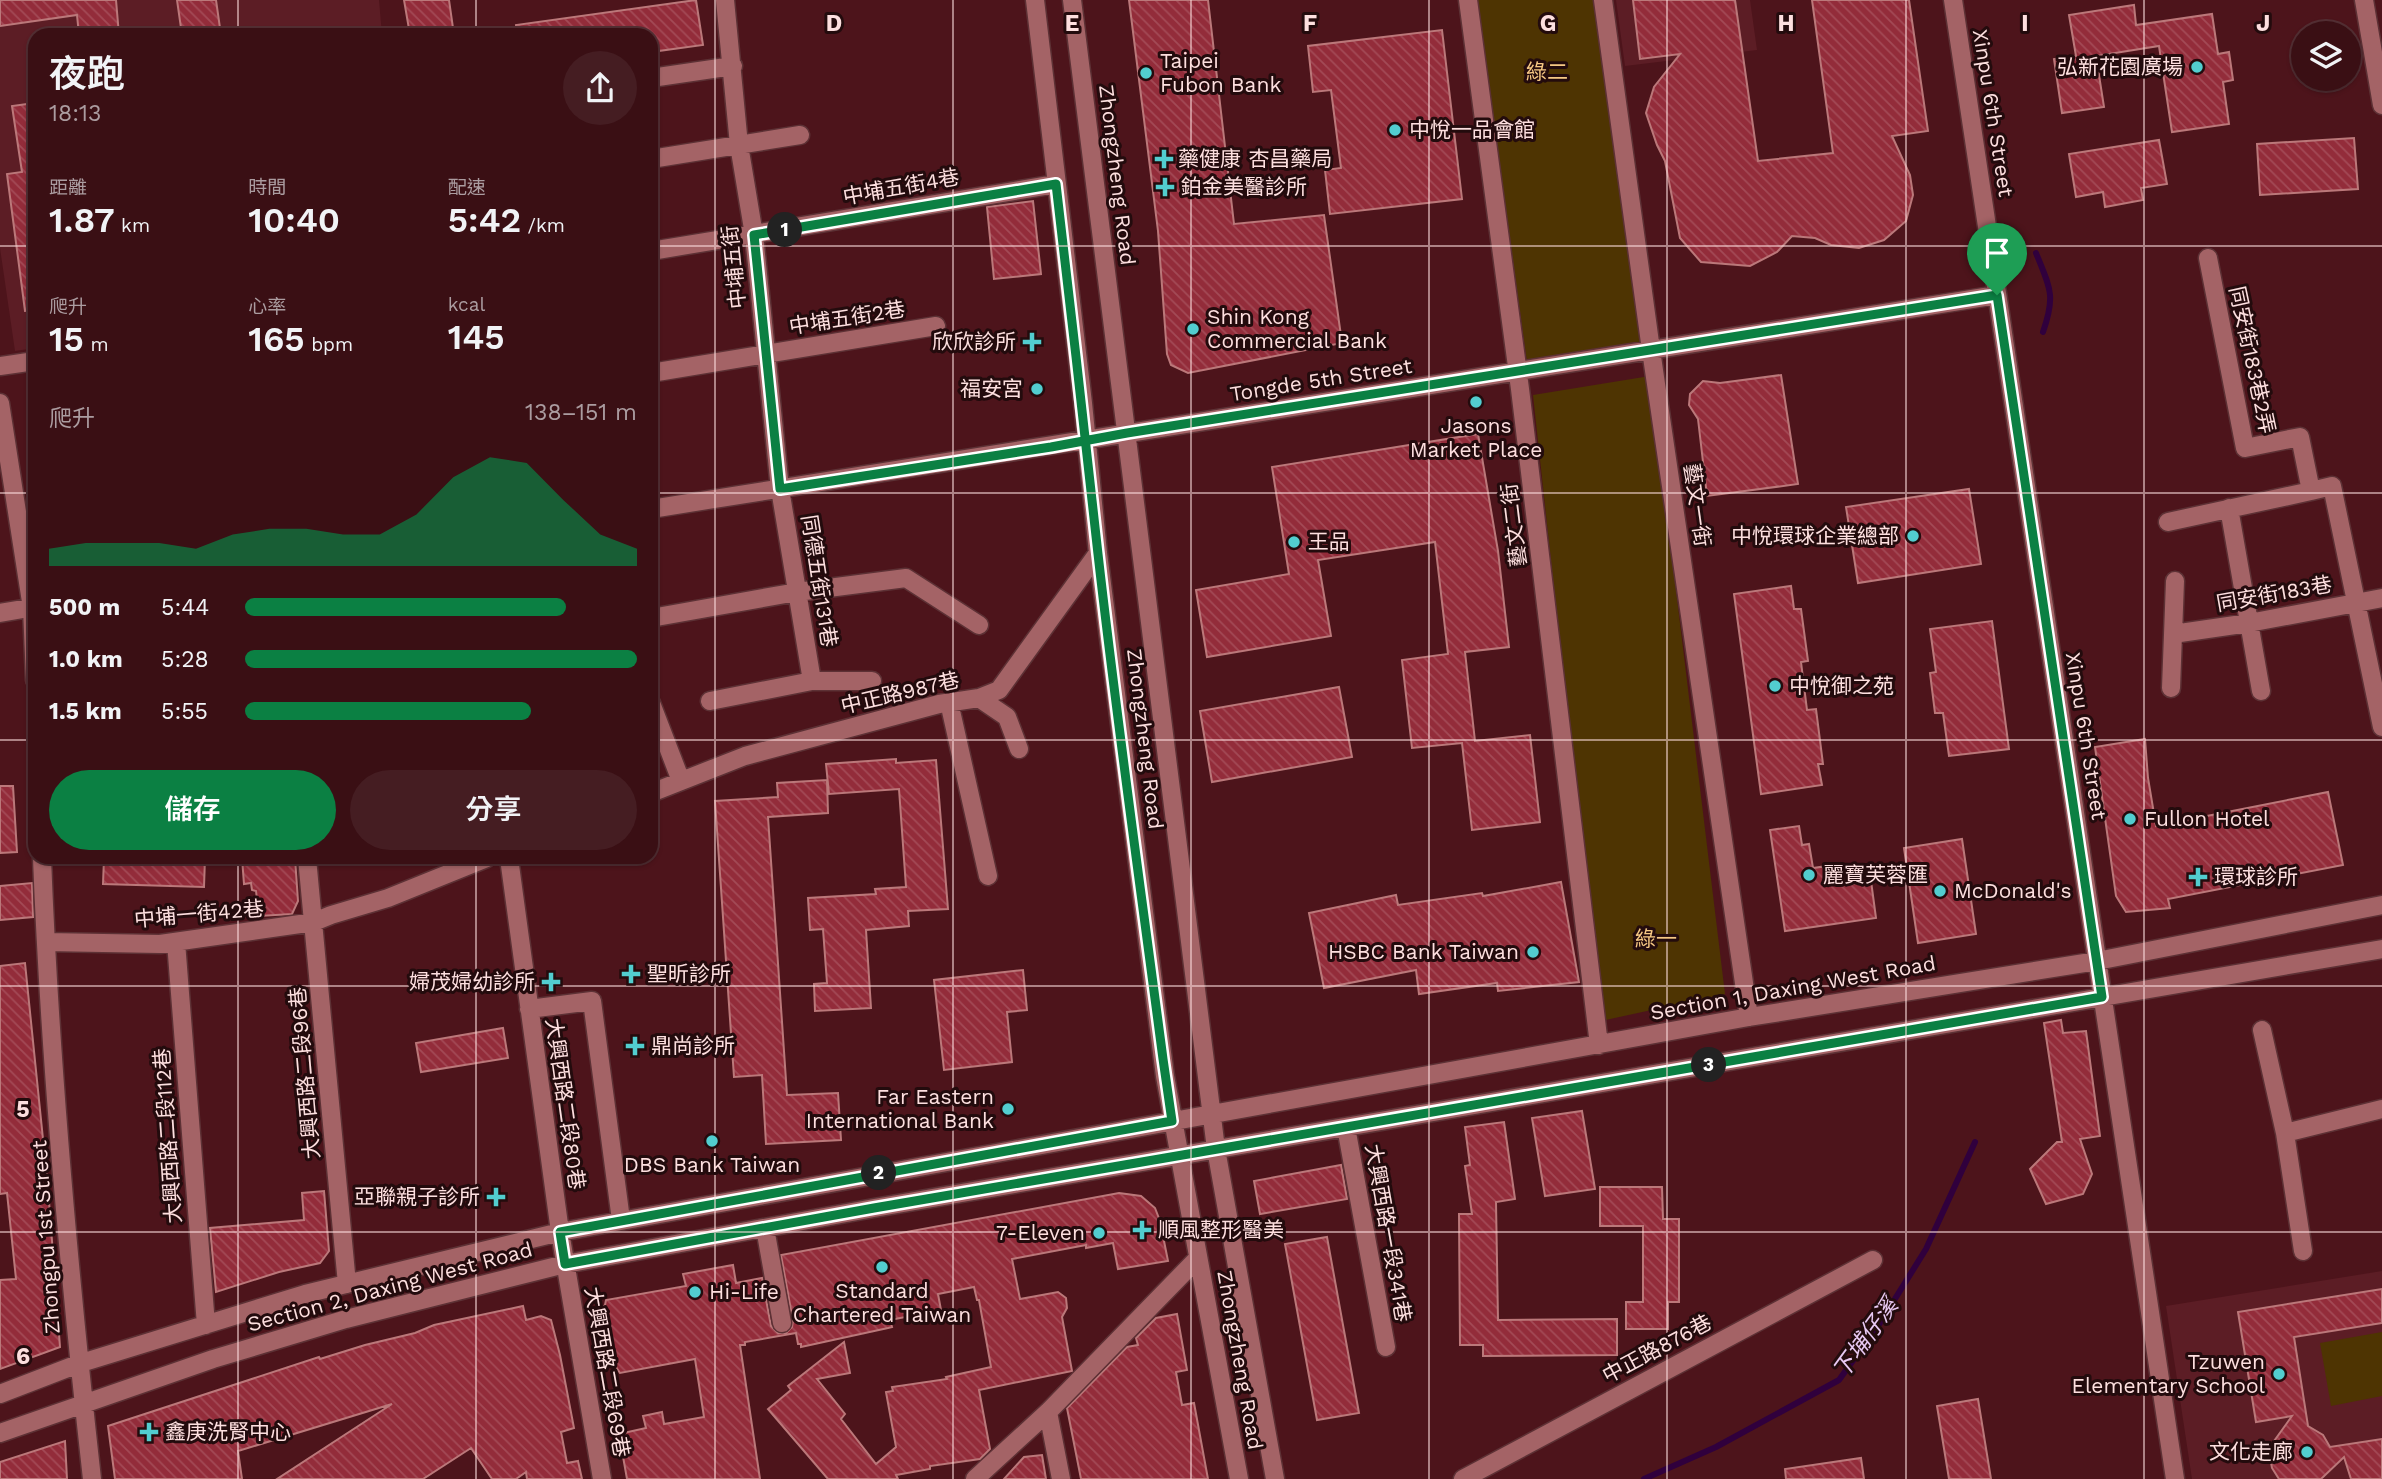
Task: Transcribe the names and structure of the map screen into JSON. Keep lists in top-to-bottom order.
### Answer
{
  "streets": {
    "street": [
      "Xinpu 6th Street",
      "Zhongzheng Road",
      "中埔五街4巷",
      "中埔五街",
      "中埔五街2巷",
      "同安街183巷2弄",
      "Tongde 5th Street",
      "藝文一街",
      "藝文二街",
      "同德五街131巷",
      "同安街183巷",
      "中正路987巷",
      "中埔一街42巷",
      "Section 1, Daxing West Road",
      "大興西路二段96巷",
      "大興西路二段80巷",
      "大興西路二段112巷",
      "大興西路一段341巷",
      "Zhongpu 1st Street",
      "Section 2, Daxing West Road",
      "中正路876巷",
      "大興西路二段69巷"
    ]
  },
  "crossings": [
    ["Xinpu 6th Street", "Tongde 5th Street"],
    ["Xinpu 6th Street", "Section 1, Daxing West Road"],
    ["Zhongzheng Road", "中埔五街4巷"],
    ["Zhongzheng Road", "Tongde 5th Street"],
    ["Zhongzheng Road", "中正路987巷"],
    ["Zhongzheng Road", "Section 1, Daxing West Road"],
    ["Zhongzheng Road", "Section 2, Daxing West Road"],
    ["中埔五街4巷", "中埔五街"],
    ["中埔五街", "中埔五街2巷"],
    ["中埔五街", "Tongde 5th Street"],
    ["中埔五街", "同德五街131巷"],
    ["Tongde 5th Street", "藝文一街"],
    ["Tongde 5th Street", "藝文二街"],
    ["Tongde 5th Street", "同德五街131巷"],
    ["藝文一街", "Section 1, Daxing West Road"],
    ["藝文二街", "Section 1, Daxing West Road"],
    ["中埔一街42巷", "大興西路二段96巷"],
    ["中埔一街42巷", "大興西路二段112巷"],
    ["中埔一街42巷", "Zhongpu 1st Street"],
    ["Section 1, Daxing West Road", "Section 2, Daxing West Road"],
    ["大興西路二段96巷", "Section 2, Daxing West Road"],
    ["大興西路二段80巷", "Section 2, Daxing West Road"],
    ["大興西路二段80巷", "大興西路二段69巷"],
    ["大興西路二段112巷", "Section 2, Daxing West Road"],
    ["Zhongpu 1st Street", "Section 2, Daxing West Road"],
    ["Section 2, Daxing West Road", "大興西路二段69巷"]
  ],
  "water": ["下埔仔溪"],
  "parks": ["綠二", "綠一"],
  "places": {
    "other": [
      "弘新花園廣場",
      "Taipei Fubon Bank",
      "中悅一品會館",
      "Shin Kong Commercial Bank",
      "福安宮",
      "Jasons Market Place",
      "中悅環球企業總部",
      "王品",
      "中悅御之苑",
      "Fullon Hotel",
      "麗寶芙蓉匯",
      "McDonald's",
      "HSBC Bank Taiwan",
      "Far Eastern International Bank",
      "DBS Bank Taiwan",
      "7-Eleven",
      "Standard Chartered Taiwan",
      "Hi-Life",
      "Tzuwen Elementary School",
      "文化走廊"
    ],
    "health": [
      "藥健康 杏昌藥局",
      "鉑金美醫診所",
      "欣欣診所",
      "環球診所",
      "聖昕診所",
      "婦茂婦幼診所",
      "鼎尚診所",
      "亞聯親子診所",
      "順風整形醫美",
      "鑫庚洗腎中心"
    ]
  },
  "page": {
    "heading": ["夜跑", "18:13"],
    "stats": [
      ["距離", "1.87 km"],
      ["時間", "10:40"],
      ["配速", "5:42 /km"],
      ["爬升", "15 m"],
      ["心率", "165 bpm"],
      ["kcal", "145"]
    ],
    "pins": ["1", "3", "2"],
    "chart": ["爬升", "138–151 m"],
    "list": [
      {
        "name": "500 m",
        "note": "5:44"
      },
      {
        "name": "1.0 km",
        "note": "5:28"
      },
      {
        "name": "1.5 km",
        "note": "5:55"
      }
    ],
    "buttons": ["儲存", "分享"]
  },
  "grid": {
    "columns": [
      "D",
      "E",
      "F",
      "G",
      "H",
      "I",
      "J"
    ],
    "rows": ["5", "6"]
  }
}
